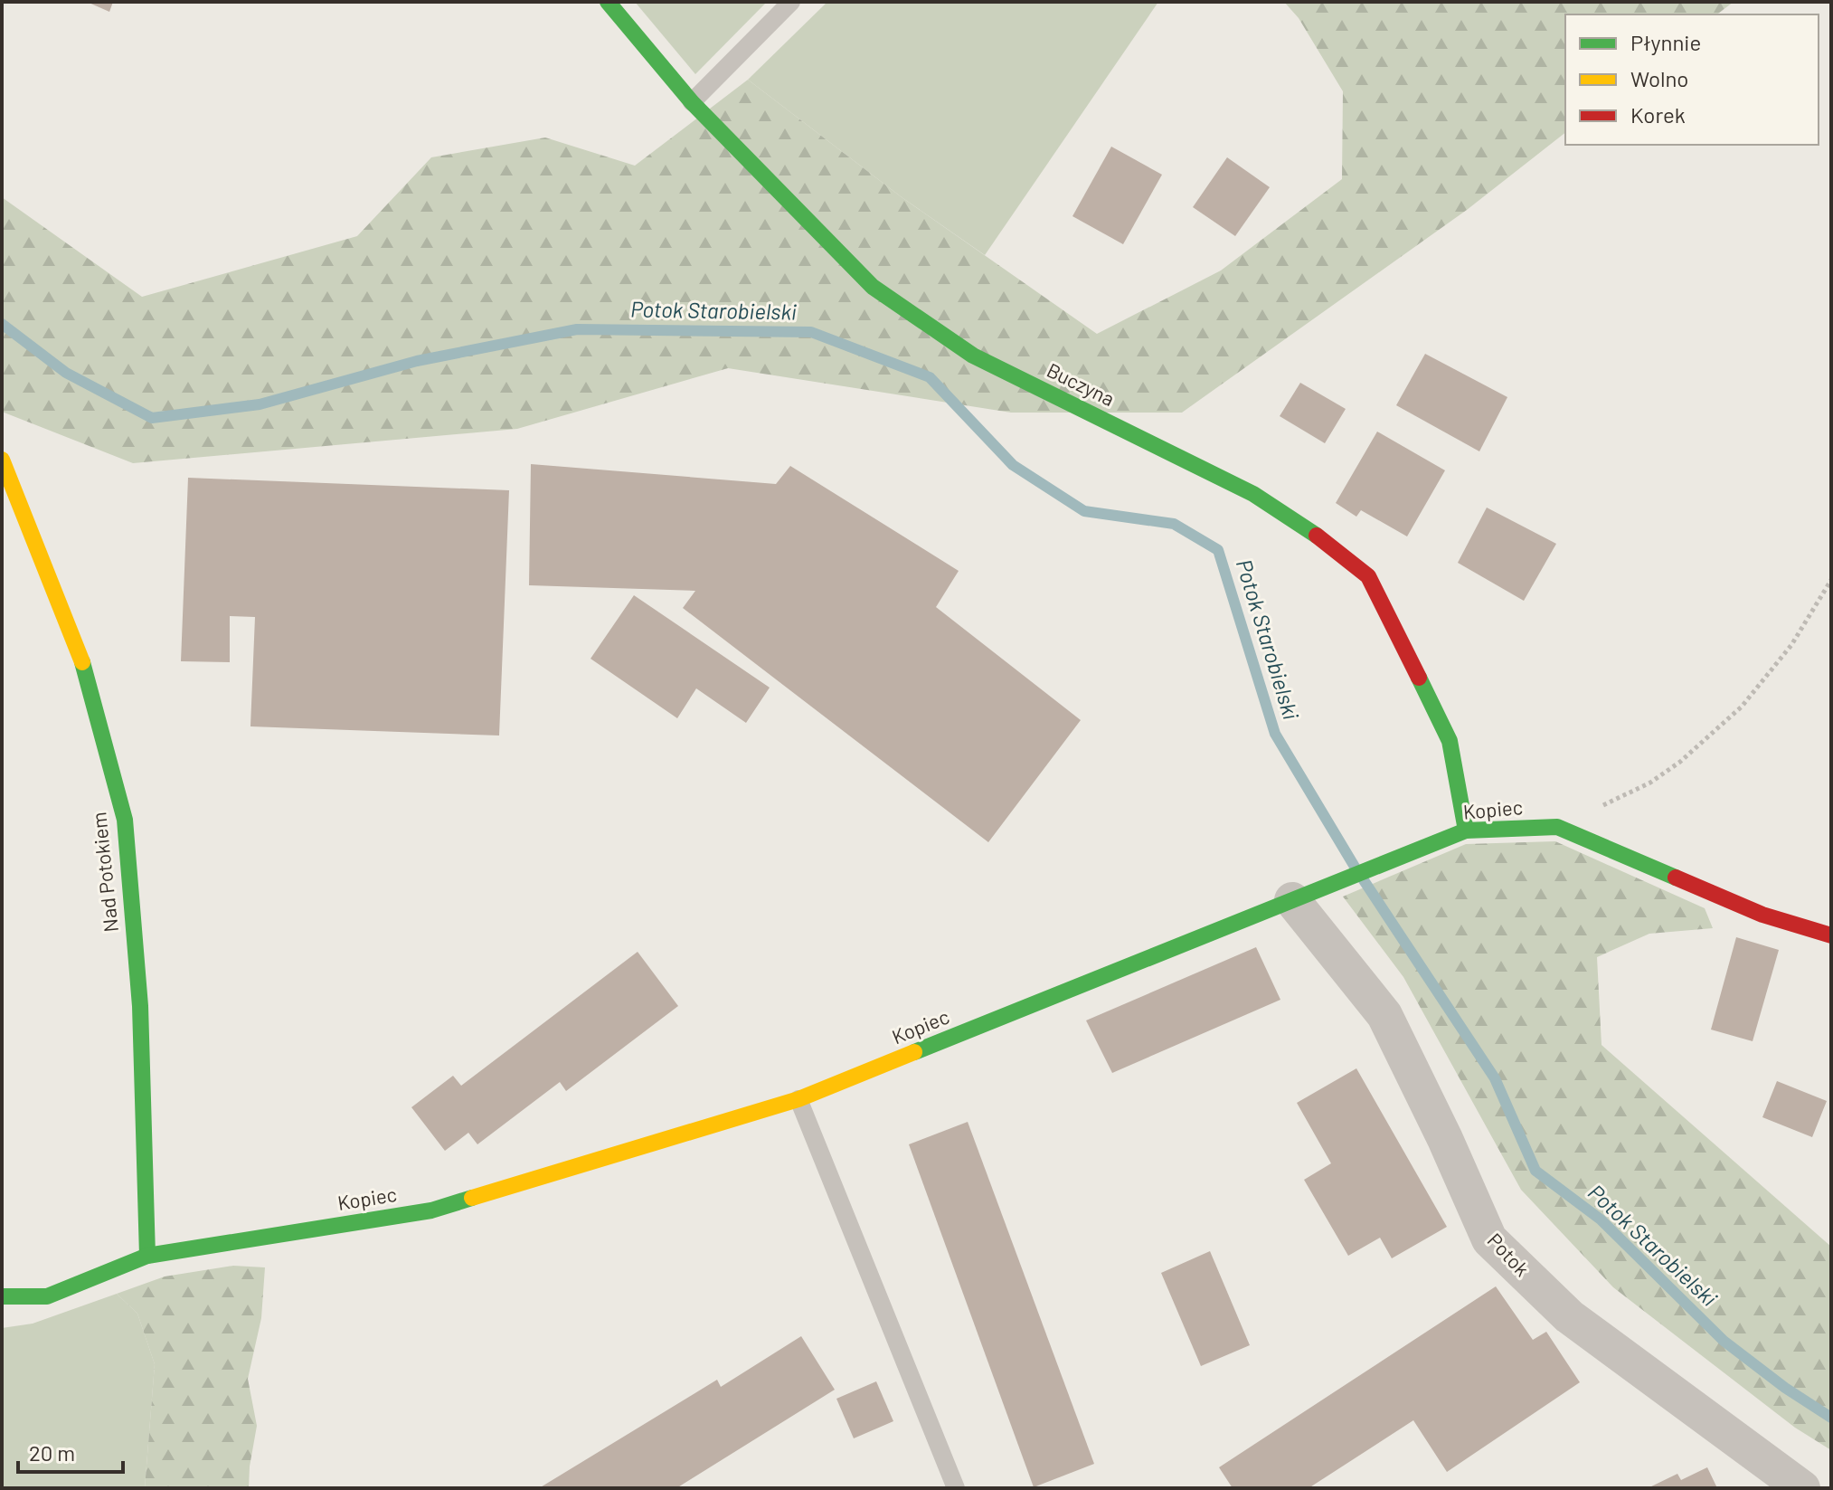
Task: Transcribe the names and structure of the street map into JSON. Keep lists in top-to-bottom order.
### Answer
{
  "streets": {
    "street": [
      "Buczyna",
      "Kopiec",
      "Nad Potokiem",
      "Potok"
    ]
  },
  "crossings": [
    ["Buczyna", "Kopiec"],
    ["Kopiec", "Nad Potokiem"],
    ["Kopiec", "Potok"]
  ],
  "water": ["Potok Starobielski"],
  "legend": ["Płynnie", "Wolno", "Korek"],
  "scale_bar": "20 m"
}
